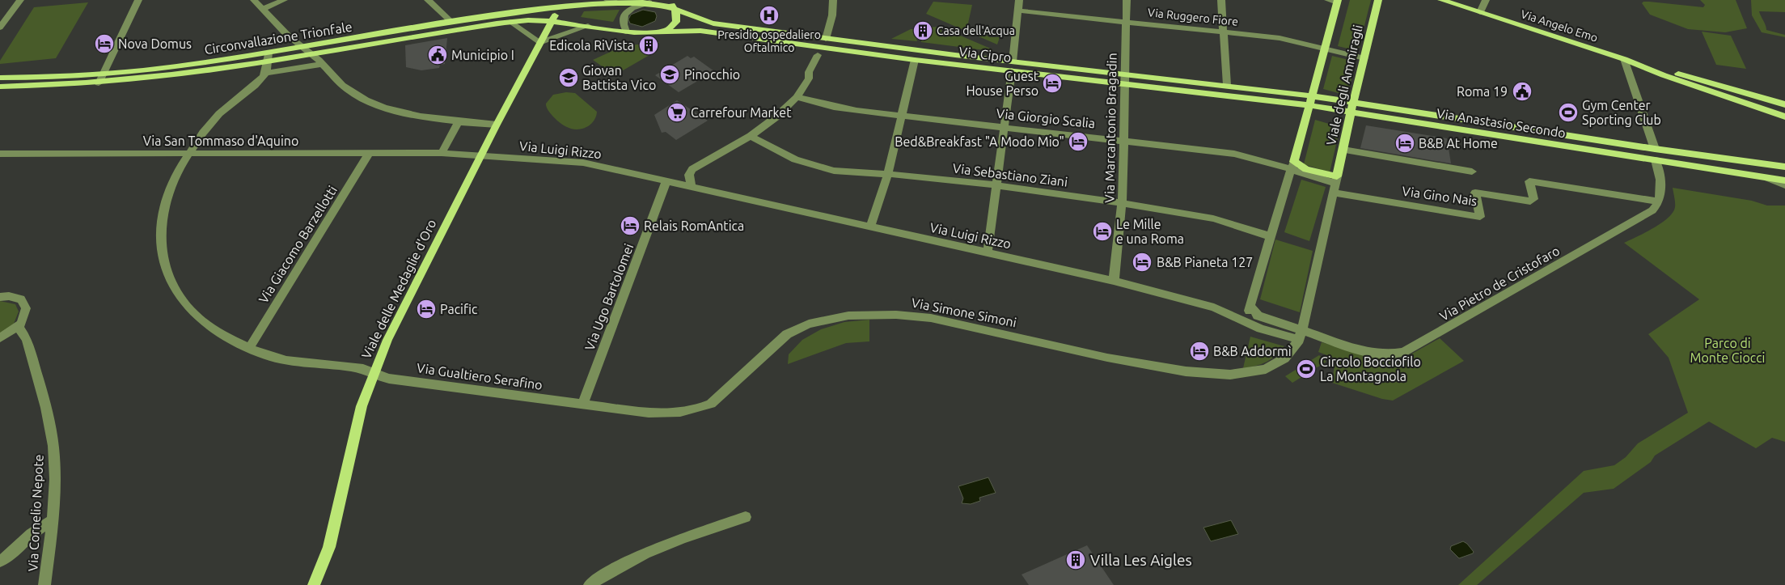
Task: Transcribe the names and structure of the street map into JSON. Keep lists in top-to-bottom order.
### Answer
{
  "streets": {
    "main road": [
      "Via Angelo Emo",
      "Circonvallazione Trionfale",
      "Via Cipro",
      "Viale degli Ammiragli",
      "Via Anastasio Secondo",
      "Viale delle Medaglie d'Oro"
    ],
    "street": [
      "Via Ruggero Fiore",
      "Via Giorgio Scalia",
      "Via Marcantonio Bragadin",
      "Via San Tommaso d'Aquino",
      "Via Luigi Rizzo",
      "Via Sebastiano Ziani",
      "Via Gino Nais",
      "Via Giacomo Barzellotti",
      "Via Pietro de Cristofaro",
      "Via Ugo Bartolomei",
      "Via Simone Simoni",
      "Via Gualtiero Serafino",
      "Via Cornelio Nepote"
    ]
  },
  "crossings": [
    ["Via Ruggero Fiore", "Viale degli Ammiragli"],
    ["Via Ruggero Fiore", "Via Marcantonio Bragadin"],
    ["Circonvallazione Trionfale", "Via Cipro"],
    ["Circonvallazione Trionfale", "Viale delle Medaglie d'Oro"],
    ["Via Cipro", "Viale degli Ammiragli"],
    ["Via Cipro", "Via Anastasio Secondo"],
    ["Via Cipro", "Via Marcantonio Bragadin"],
    ["Viale degli Ammiragli", "Via Giorgio Scalia"],
    ["Viale degli Ammiragli", "Via Anastasio Secondo"],
    ["Viale degli Ammiragli", "Via Luigi Rizzo"],
    ["Viale degli Ammiragli", "Via Sebastiano Ziani"],
    ["Viale degli Ammiragli", "Via Gino Nais"],
    ["Viale degli Ammiragli", "Via Pietro de Cristofaro"],
    ["Viale degli Ammiragli", "Via Simone Simoni"],
    ["Via Giorgio Scalia", "Via Marcantonio Bragadin"],
    ["Via Marcantonio Bragadin", "Via Luigi Rizzo"],
    ["Via Marcantonio Bragadin", "Via Sebastiano Ziani"],
    ["Via San Tommaso d'Aquino", "Via Luigi Rizzo"],
    ["Via San Tommaso d'Aquino", "Via Giacomo Barzellotti"],
    ["Via San Tommaso d'Aquino", "Via Gualtiero Serafino"],
    ["Via Luigi Rizzo", "Via Pietro de Cristofaro"],
    ["Via Luigi Rizzo", "Viale delle Medaglie d'Oro"],
    ["Via Luigi Rizzo", "Via Ugo Bartolomei"],
    ["Via Luigi Rizzo", "Via Simone Simoni"],
    ["Via Gino Nais", "Via Pietro de Cristofaro"],
    ["Via Giacomo Barzellotti", "Via Gualtiero Serafino"],
    ["Via Pietro de Cristofaro", "Via Simone Simoni"],
    ["Viale delle Medaglie d'Oro", "Via Gualtiero Serafino"],
    ["Via Ugo Bartolomei", "Via Simone Simoni"],
    ["Via Ugo Bartolomei", "Via Gualtiero Serafino"],
    ["Via Simone Simoni", "Via Gualtiero Serafino"]
  ],
  "parks": ["Parco di Monte Ciocci"],
  "places": {
    "hospital": ["Presidio ospedaliero Oftalmico"],
    "building": ["Casa dell'Acqua", "Edicola RiVista", "Villa Les Aigles"],
    "hotel": [
      "Nova Domus",
      "Guest House Perso",
      "Bed&Breakfast \"A Modo Mio\"",
      "B&B At Home",
      "Relais RomAntica",
      "Le Mille e una Roma",
      "B&B Pianeta 127",
      "Pacific",
      "B&B Addormì"
    ],
    "public building": ["Municipio I", "Roma 19"],
    "school or university": ["Pinocchio", "Giovan Battista Vico"],
    "supermarket": ["Carrefour Market"],
    "sports": ["Gym Center Sporting Club", "Circolo Bocciofilo La Montagnola"]
  }
}
